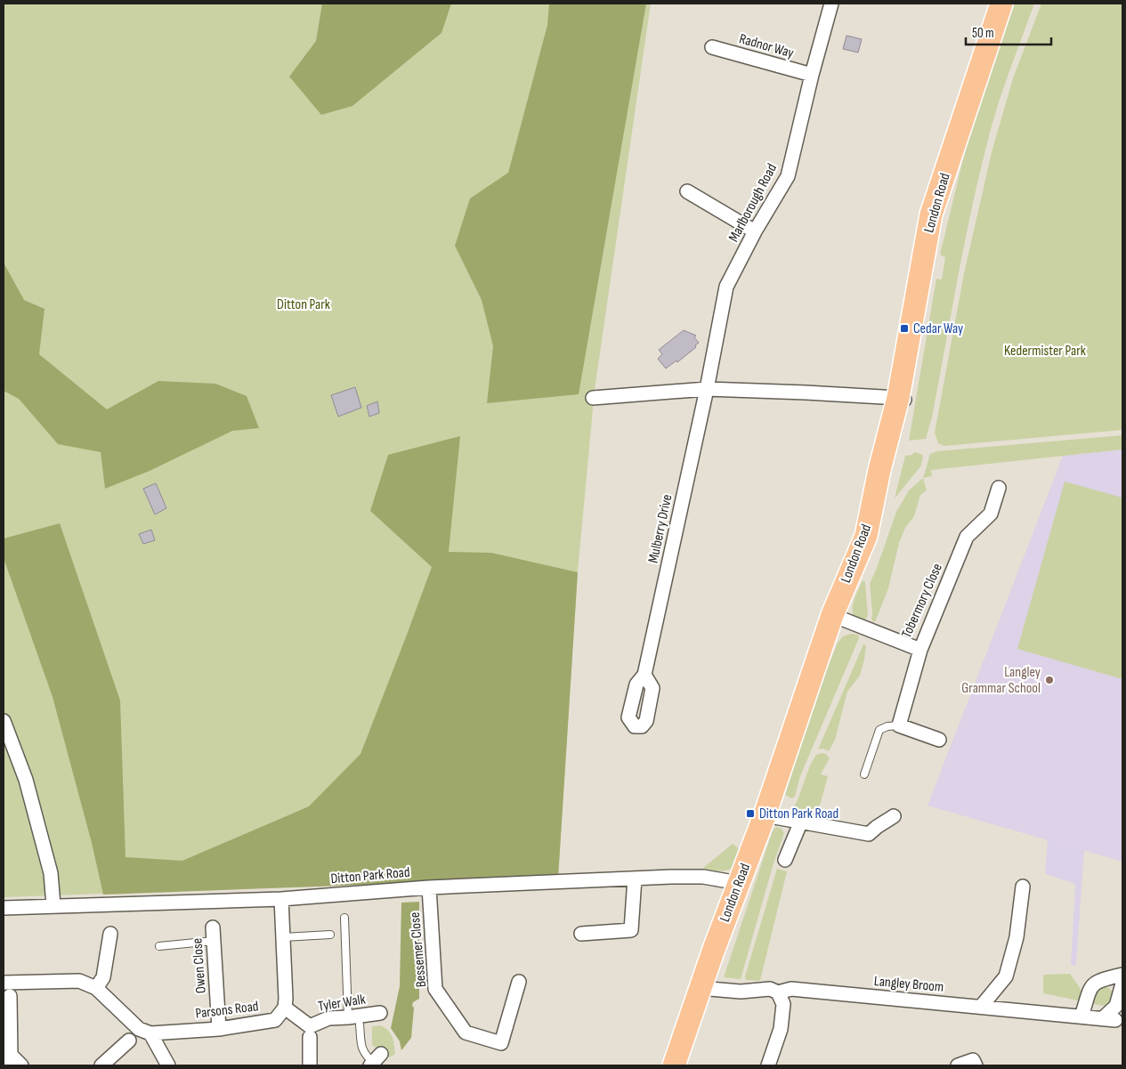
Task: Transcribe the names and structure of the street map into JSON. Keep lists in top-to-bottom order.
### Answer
{
  "streets": {
    "main road": ["London Road"],
    "street": [
      "Radnor Way",
      "Marlborough Road",
      "Mulberry Drive",
      "Tobermory Close",
      "Ditton Park Road",
      "Bessemer Close",
      "Owen Close",
      "Langley Broom",
      "Tyler Walk",
      "Parsons Road"
    ]
  },
  "crossings": [
    ["Radnor Way", "Marlborough Road"],
    ["Marlborough Road", "Mulberry Drive"],
    ["London Road", "Tobermory Close"],
    ["London Road", "Ditton Park Road"],
    ["London Road", "Langley Broom"],
    ["Ditton Park Road", "Bessemer Close"],
    ["Owen Close", "Parsons Road"]
  ],
  "parks": ["Ditton Park", "Kedermister Park"],
  "places": {
    "transit": ["Cedar Way", "Ditton Park Road"],
    "other": ["Langley Grammar School"]
  },
  "scale_bar": "50 m"
}
